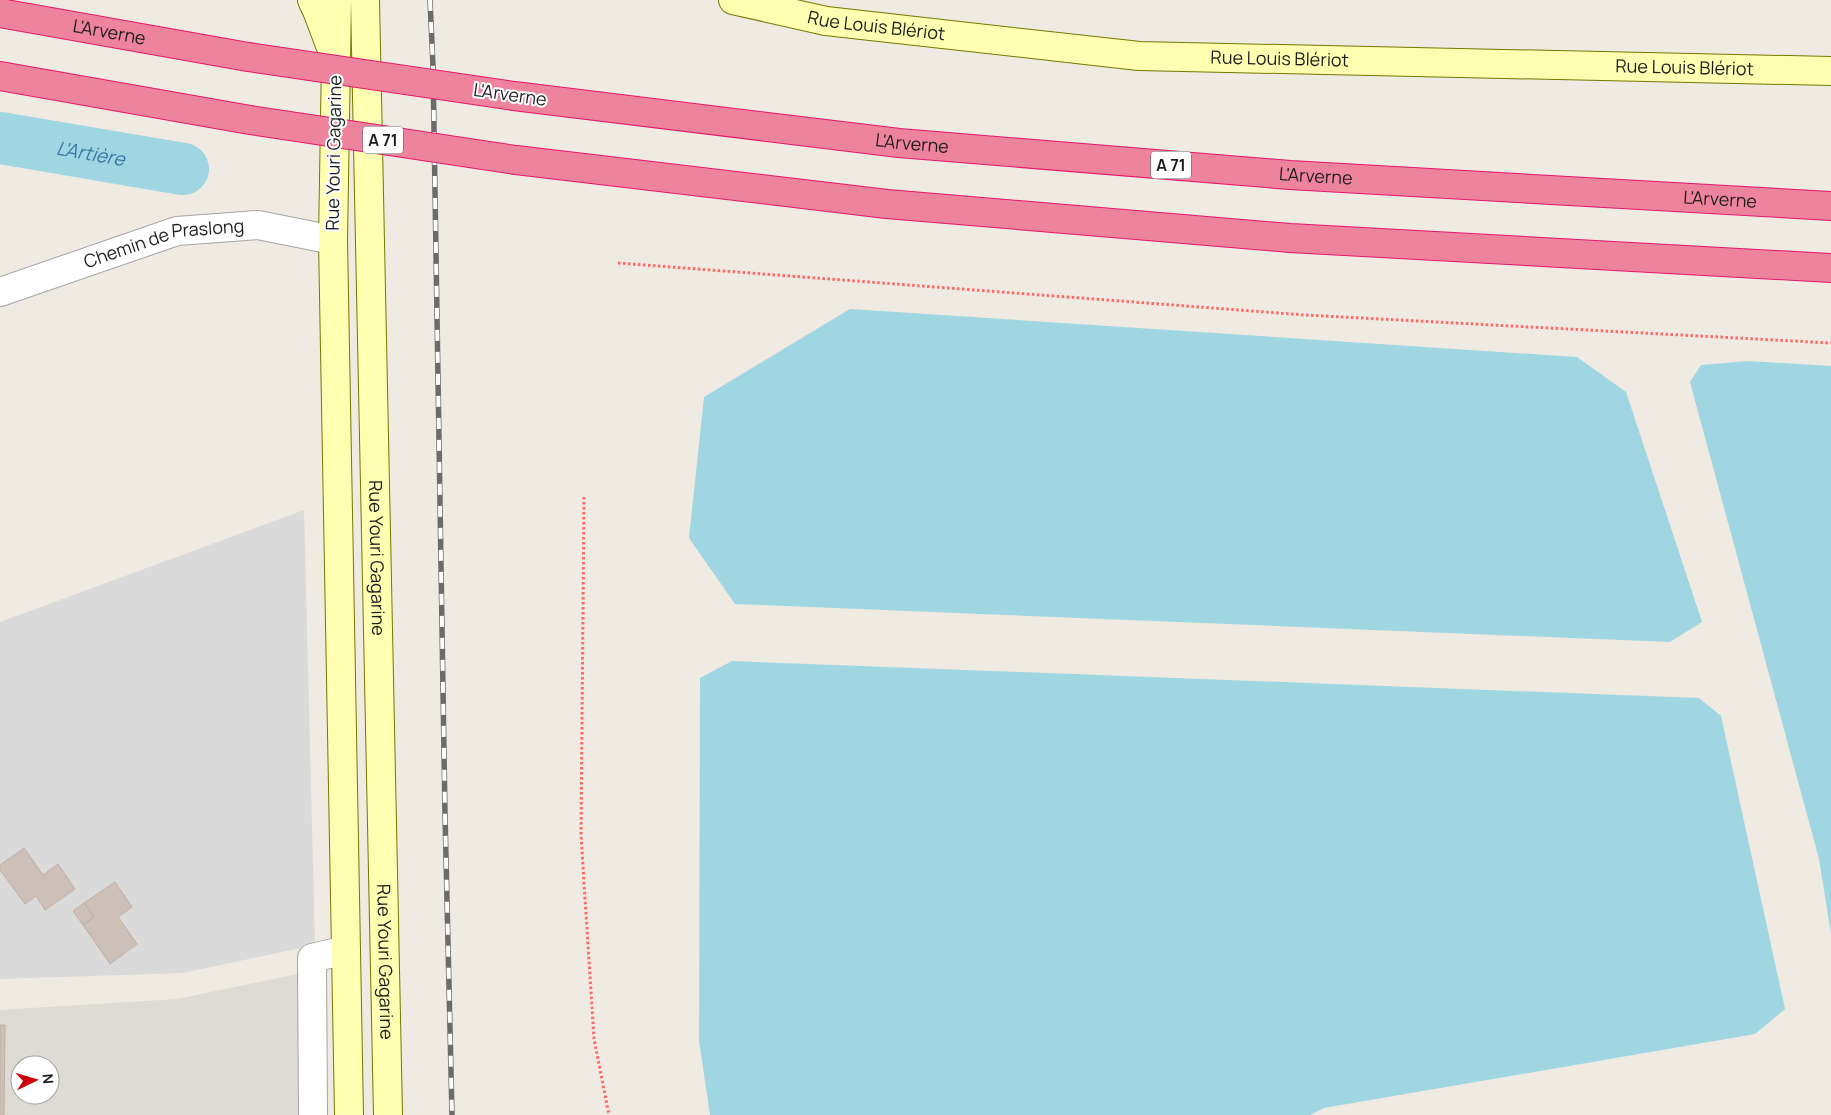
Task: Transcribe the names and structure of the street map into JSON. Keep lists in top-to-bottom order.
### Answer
{
  "streets": {
    "highway": ["L'Arverne", "A 71"],
    "main road": ["Rue Louis Blériot", "Rue Youri Gagarine"],
    "street": ["Chemin de Praslong"]
  },
  "crossings": [
    ["Rue Youri Gagarine", "Chemin de Praslong"]
  ],
  "water": ["L'Artière"],
  "north": "right"
}
